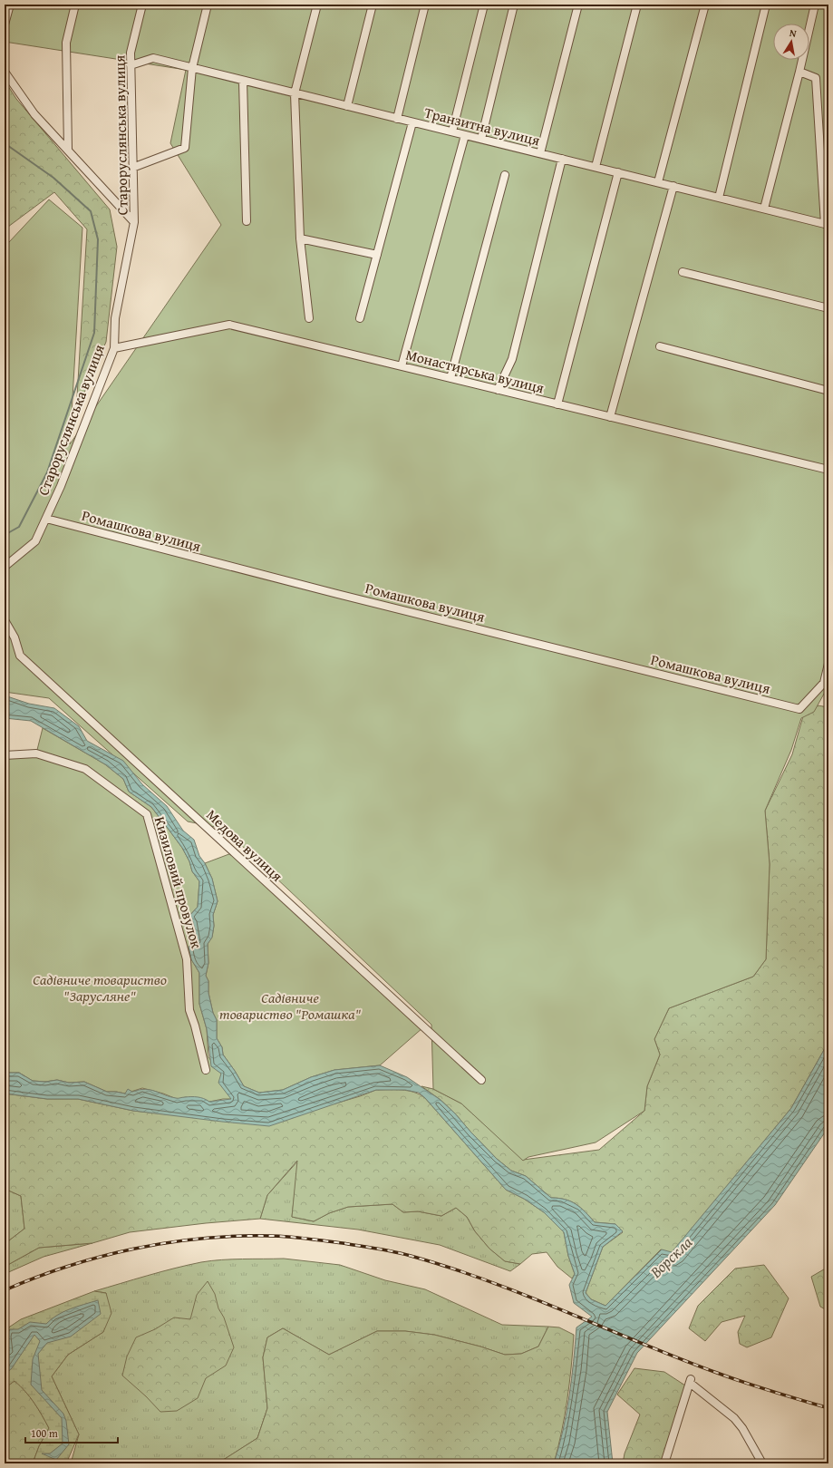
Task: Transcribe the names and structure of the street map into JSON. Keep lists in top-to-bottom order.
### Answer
{
  "streets": {
    "street": [
      "Транзитна вулиця",
      "Староруслянська вулиця",
      "Монастирська вулиця",
      "Ромашкова вулиця",
      "Медова вулиця",
      "Кизиловий провулок"
    ]
  },
  "crossings": [
    ["Транзитна вулиця", "Староруслянська вулиця"],
    ["Староруслянська вулиця", "Монастирська вулиця"],
    ["Староруслянська вулиця", "Ромашкова вулиця"]
  ],
  "water": ["Ворскла"],
  "parks": ["Садівниче товариство \"Зарусляне\"", "Садівниче товариство \"Ромашка\""],
  "scale_bar": "100 m",
  "north": "top"
}
